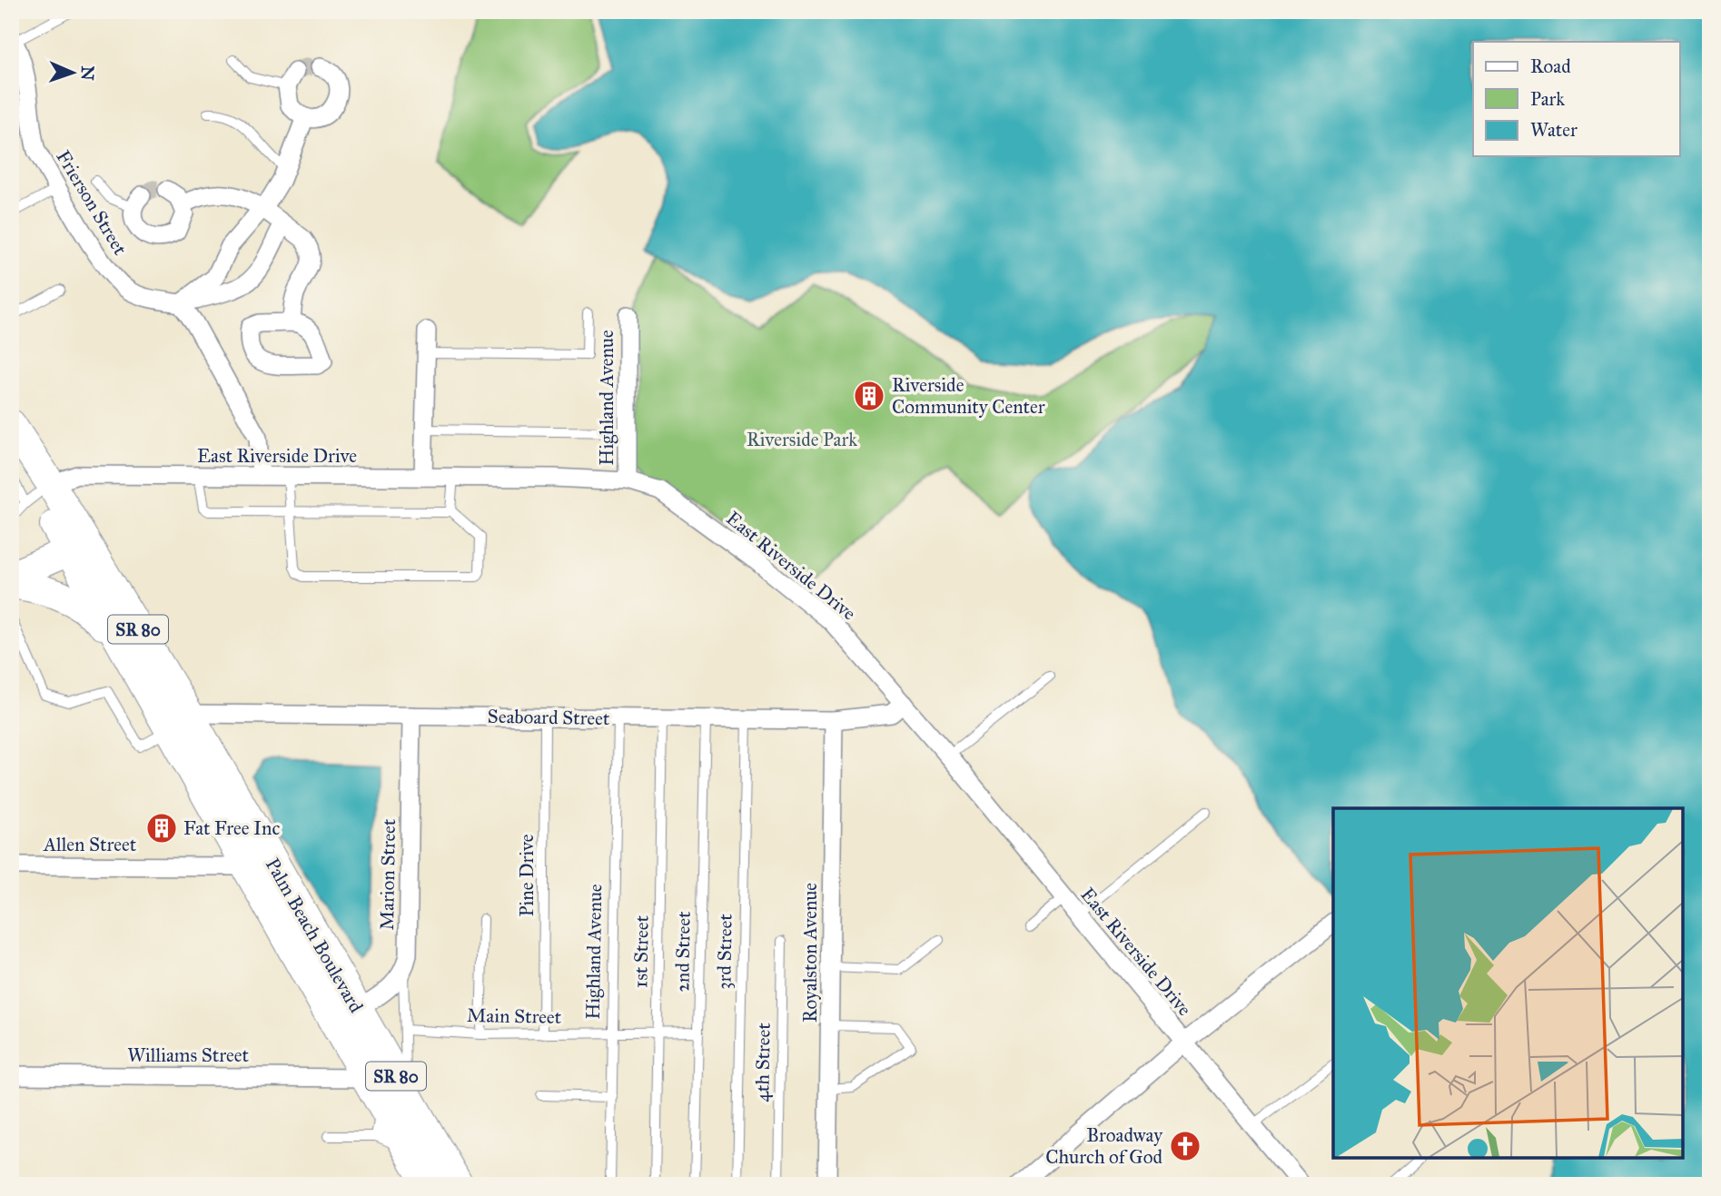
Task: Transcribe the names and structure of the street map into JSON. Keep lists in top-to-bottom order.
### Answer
{
  "streets": {
    "main road": ["SR 80", "Palm Beach Boulevard"],
    "street": [
      "Frierson Street",
      "Highland Avenue",
      "East Riverside Drive",
      "Seaboard Street",
      "Allen Street",
      "Marion Street",
      "Royalston Avenue",
      "Williams Street"
    ],
    "lane": [
      "Pine Drive",
      "1st Street",
      "2nd Street",
      "3rd Street",
      "Main Street",
      "4th Street"
    ]
  },
  "crossings": [
    ["Highland Avenue", "East Riverside Drive"],
    ["Highland Avenue", "Seaboard Street"],
    ["Highland Avenue", "Main Street"],
    ["East Riverside Drive", "Seaboard Street"],
    ["East Riverside Drive", "Palm Beach Boulevard"],
    ["SR 80", "Palm Beach Boulevard"],
    ["Seaboard Street", "Marion Street"],
    ["Seaboard Street", "Pine Drive"],
    ["Seaboard Street", "Palm Beach Boulevard"],
    ["Seaboard Street", "1st Street"],
    ["Seaboard Street", "2nd Street"],
    ["Seaboard Street", "3rd Street"],
    ["Seaboard Street", "Royalston Avenue"],
    ["Allen Street", "Palm Beach Boulevard"],
    ["Pine Drive", "Main Street"],
    ["Palm Beach Boulevard", "Williams Street"],
    ["1st Street", "Main Street"],
    ["2nd Street", "Main Street"]
  ],
  "parks": ["Riverside Park"],
  "places": {
    "building": ["Riverside Community Center", "Fat Free Inc"],
    "church": ["Broadway Church of God"]
  },
  "legend": ["Road", "Park", "Water"],
  "north": "right"
}
